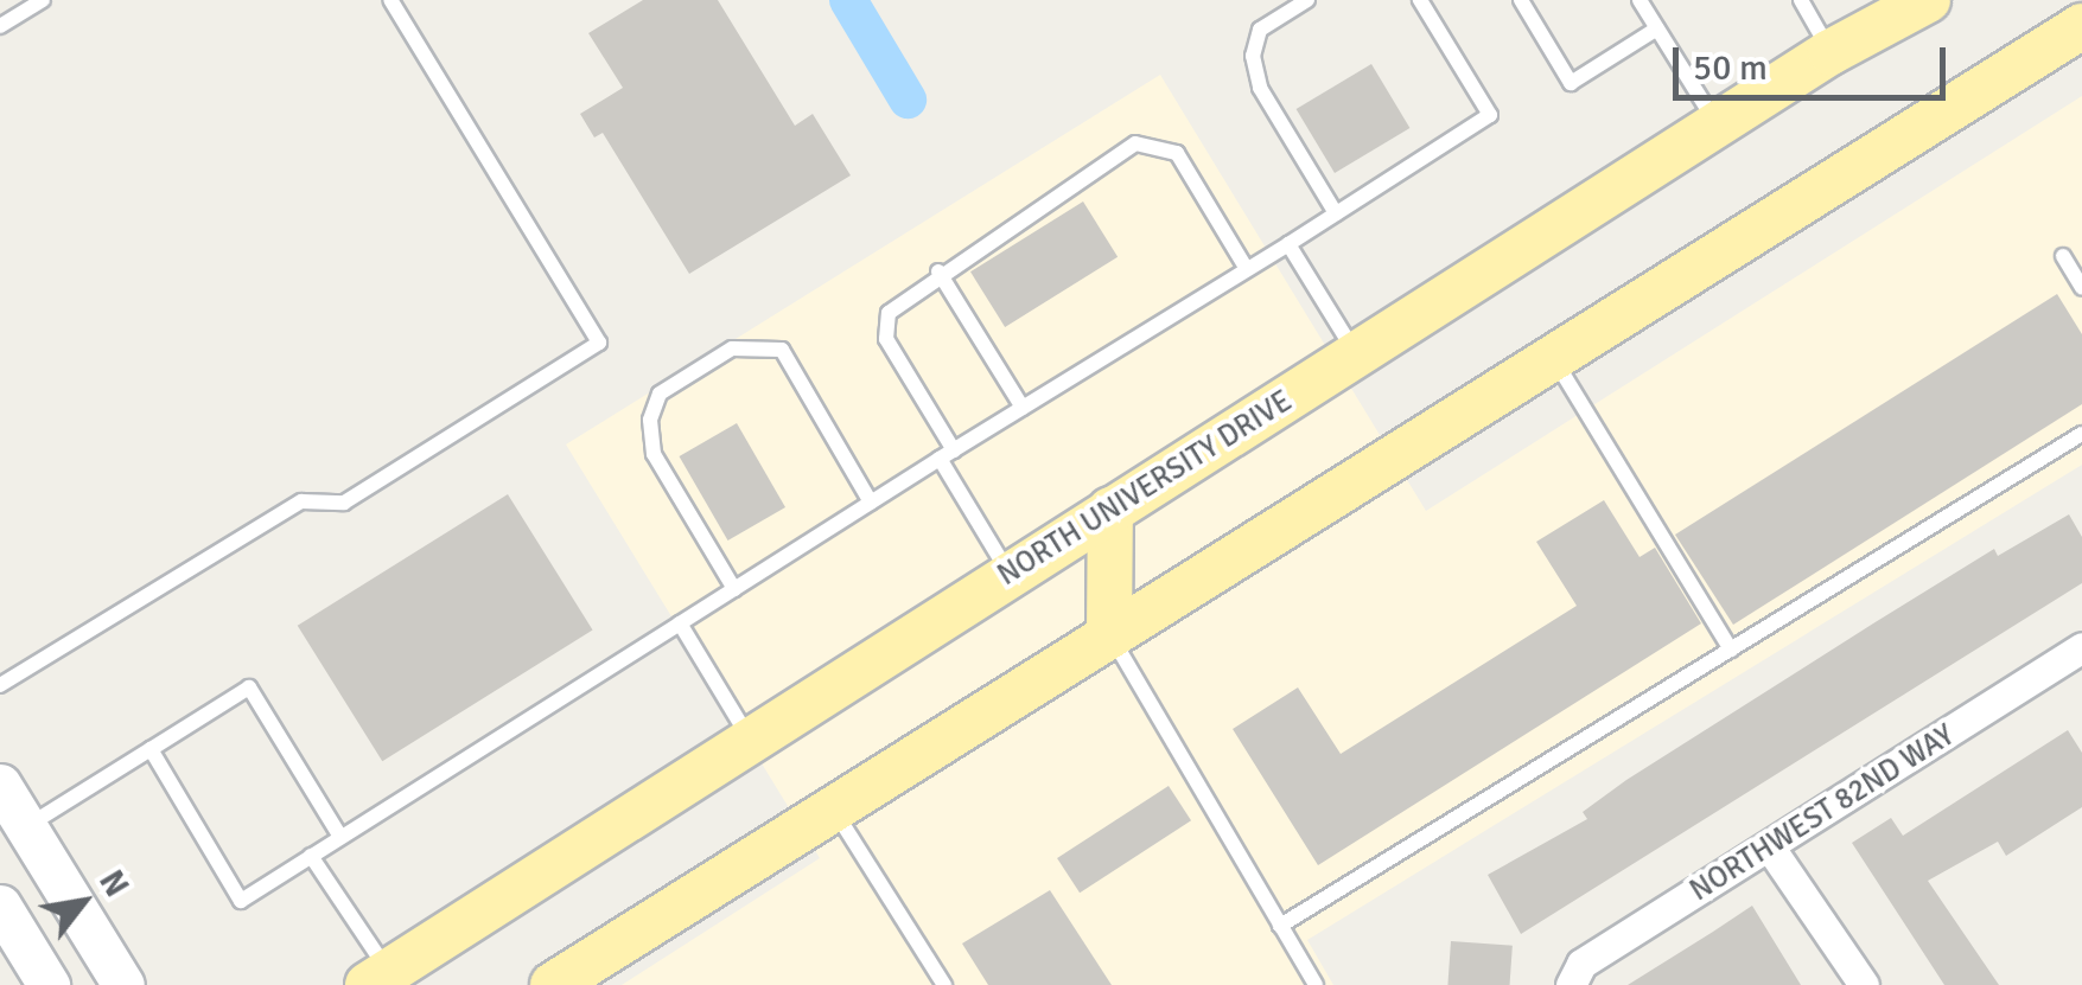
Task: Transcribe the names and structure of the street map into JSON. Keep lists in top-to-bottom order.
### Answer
{
  "streets": {
    "main road": ["NORTH UNIVERSITY DRIVE"],
    "street": ["NORTHWEST 82ND WAY"]
  },
  "scale_bar": "50 m",
  "north": "top right"
}
